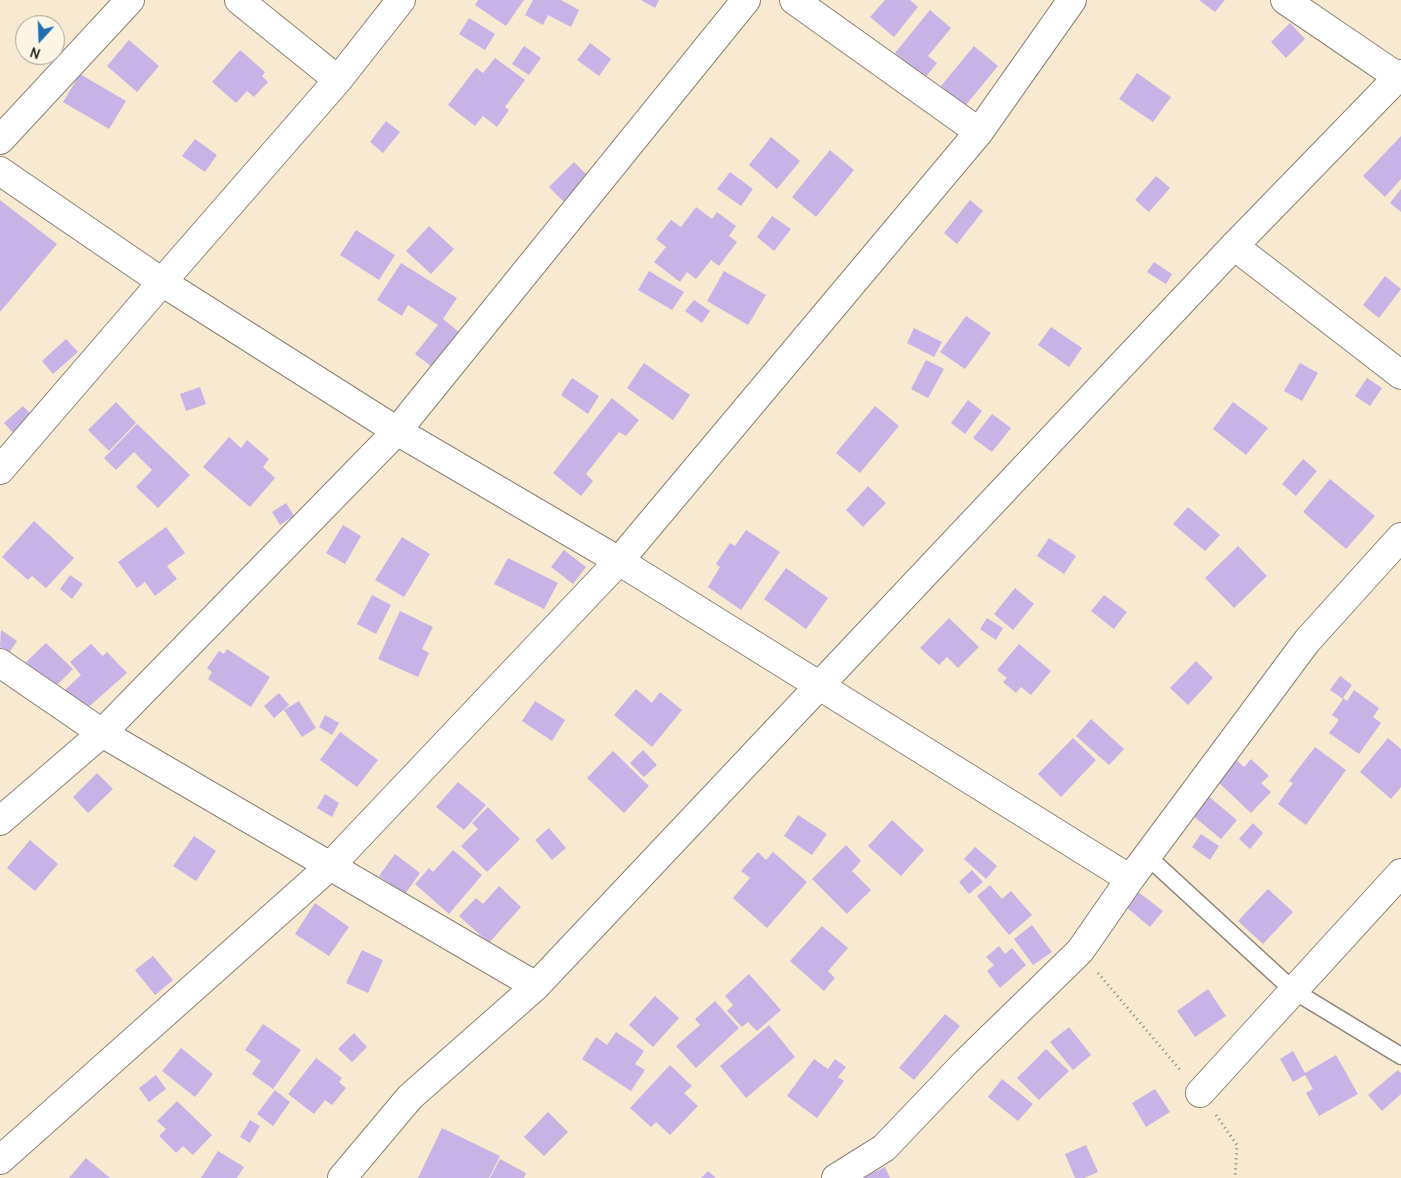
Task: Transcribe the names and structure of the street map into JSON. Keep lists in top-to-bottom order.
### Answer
{
  "north": "bottom"
}
